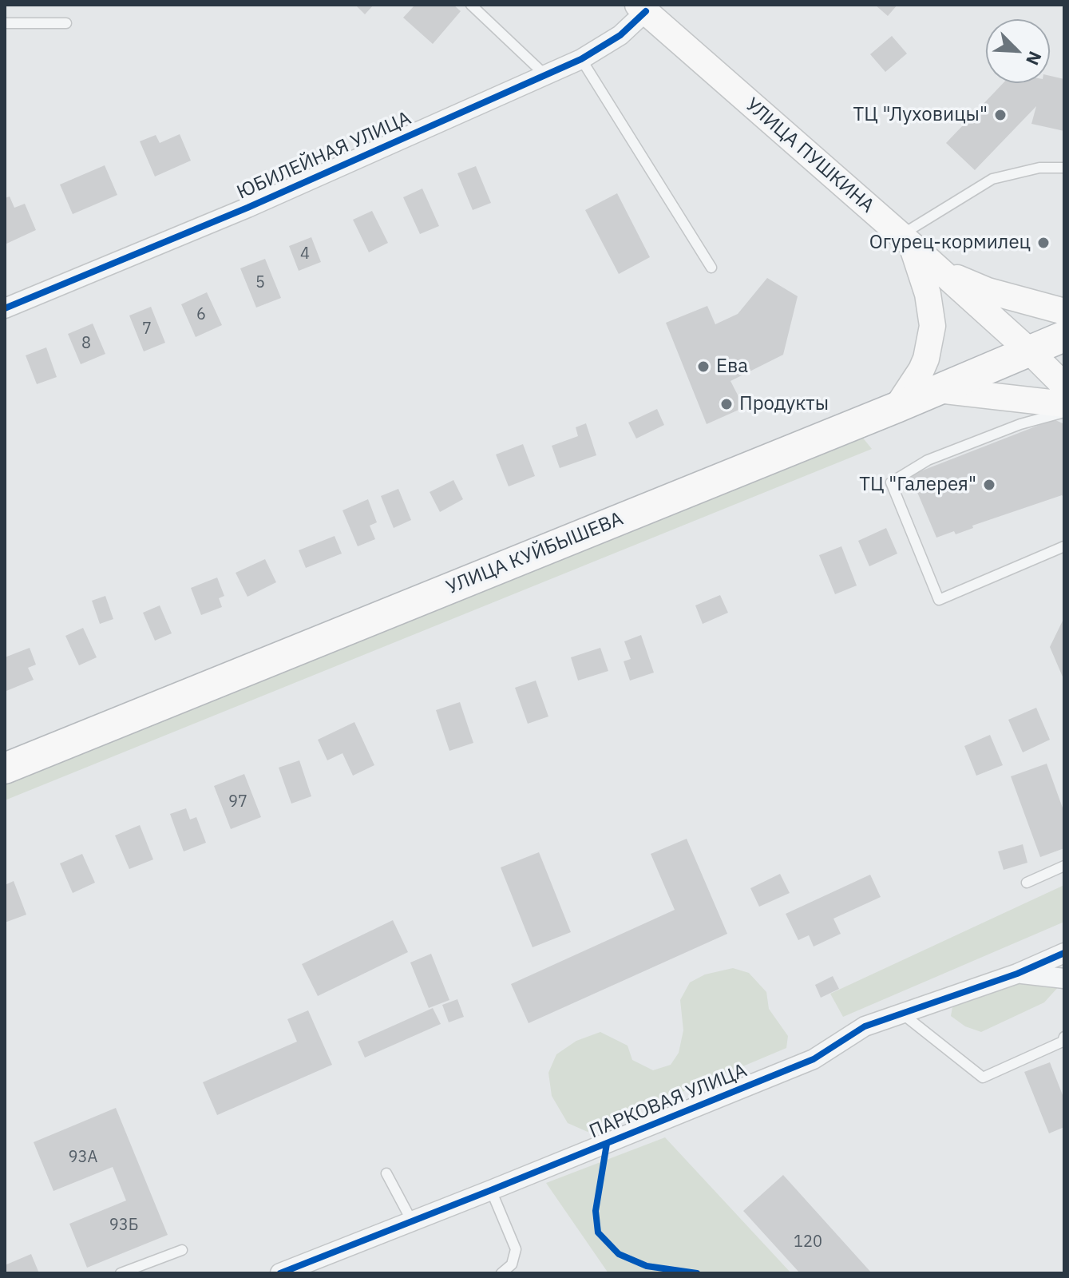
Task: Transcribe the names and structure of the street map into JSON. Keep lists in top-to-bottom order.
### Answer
{
  "streets": {
    "highway": ["УЛИЦА КУЙБЫШЕВА"],
    "main road": ["УЛИЦА ПУШКИНА"],
    "street": ["ЮБИЛЕЙНАЯ УЛИЦА", "ПАРКОВАЯ УЛИЦА"]
  },
  "crossings": [
    ["ЮБИЛЕЙНАЯ УЛИЦА", "УЛИЦА ПУШКИНА"],
    ["УЛИЦА ПУШКИНА", "УЛИЦА КУЙБЫШЕВА"]
  ],
  "places": [
    "ТЦ \"Луховицы\"",
    "Огурец-кормилец",
    "Ева",
    "Продукты",
    "ТЦ \"Галерея\""
  ],
  "house_numbers": [
    "4",
    "5",
    "6",
    "7",
    "8",
    "97",
    "93А",
    "93Б",
    "120"
  ],
  "north": "bottom right"
}
